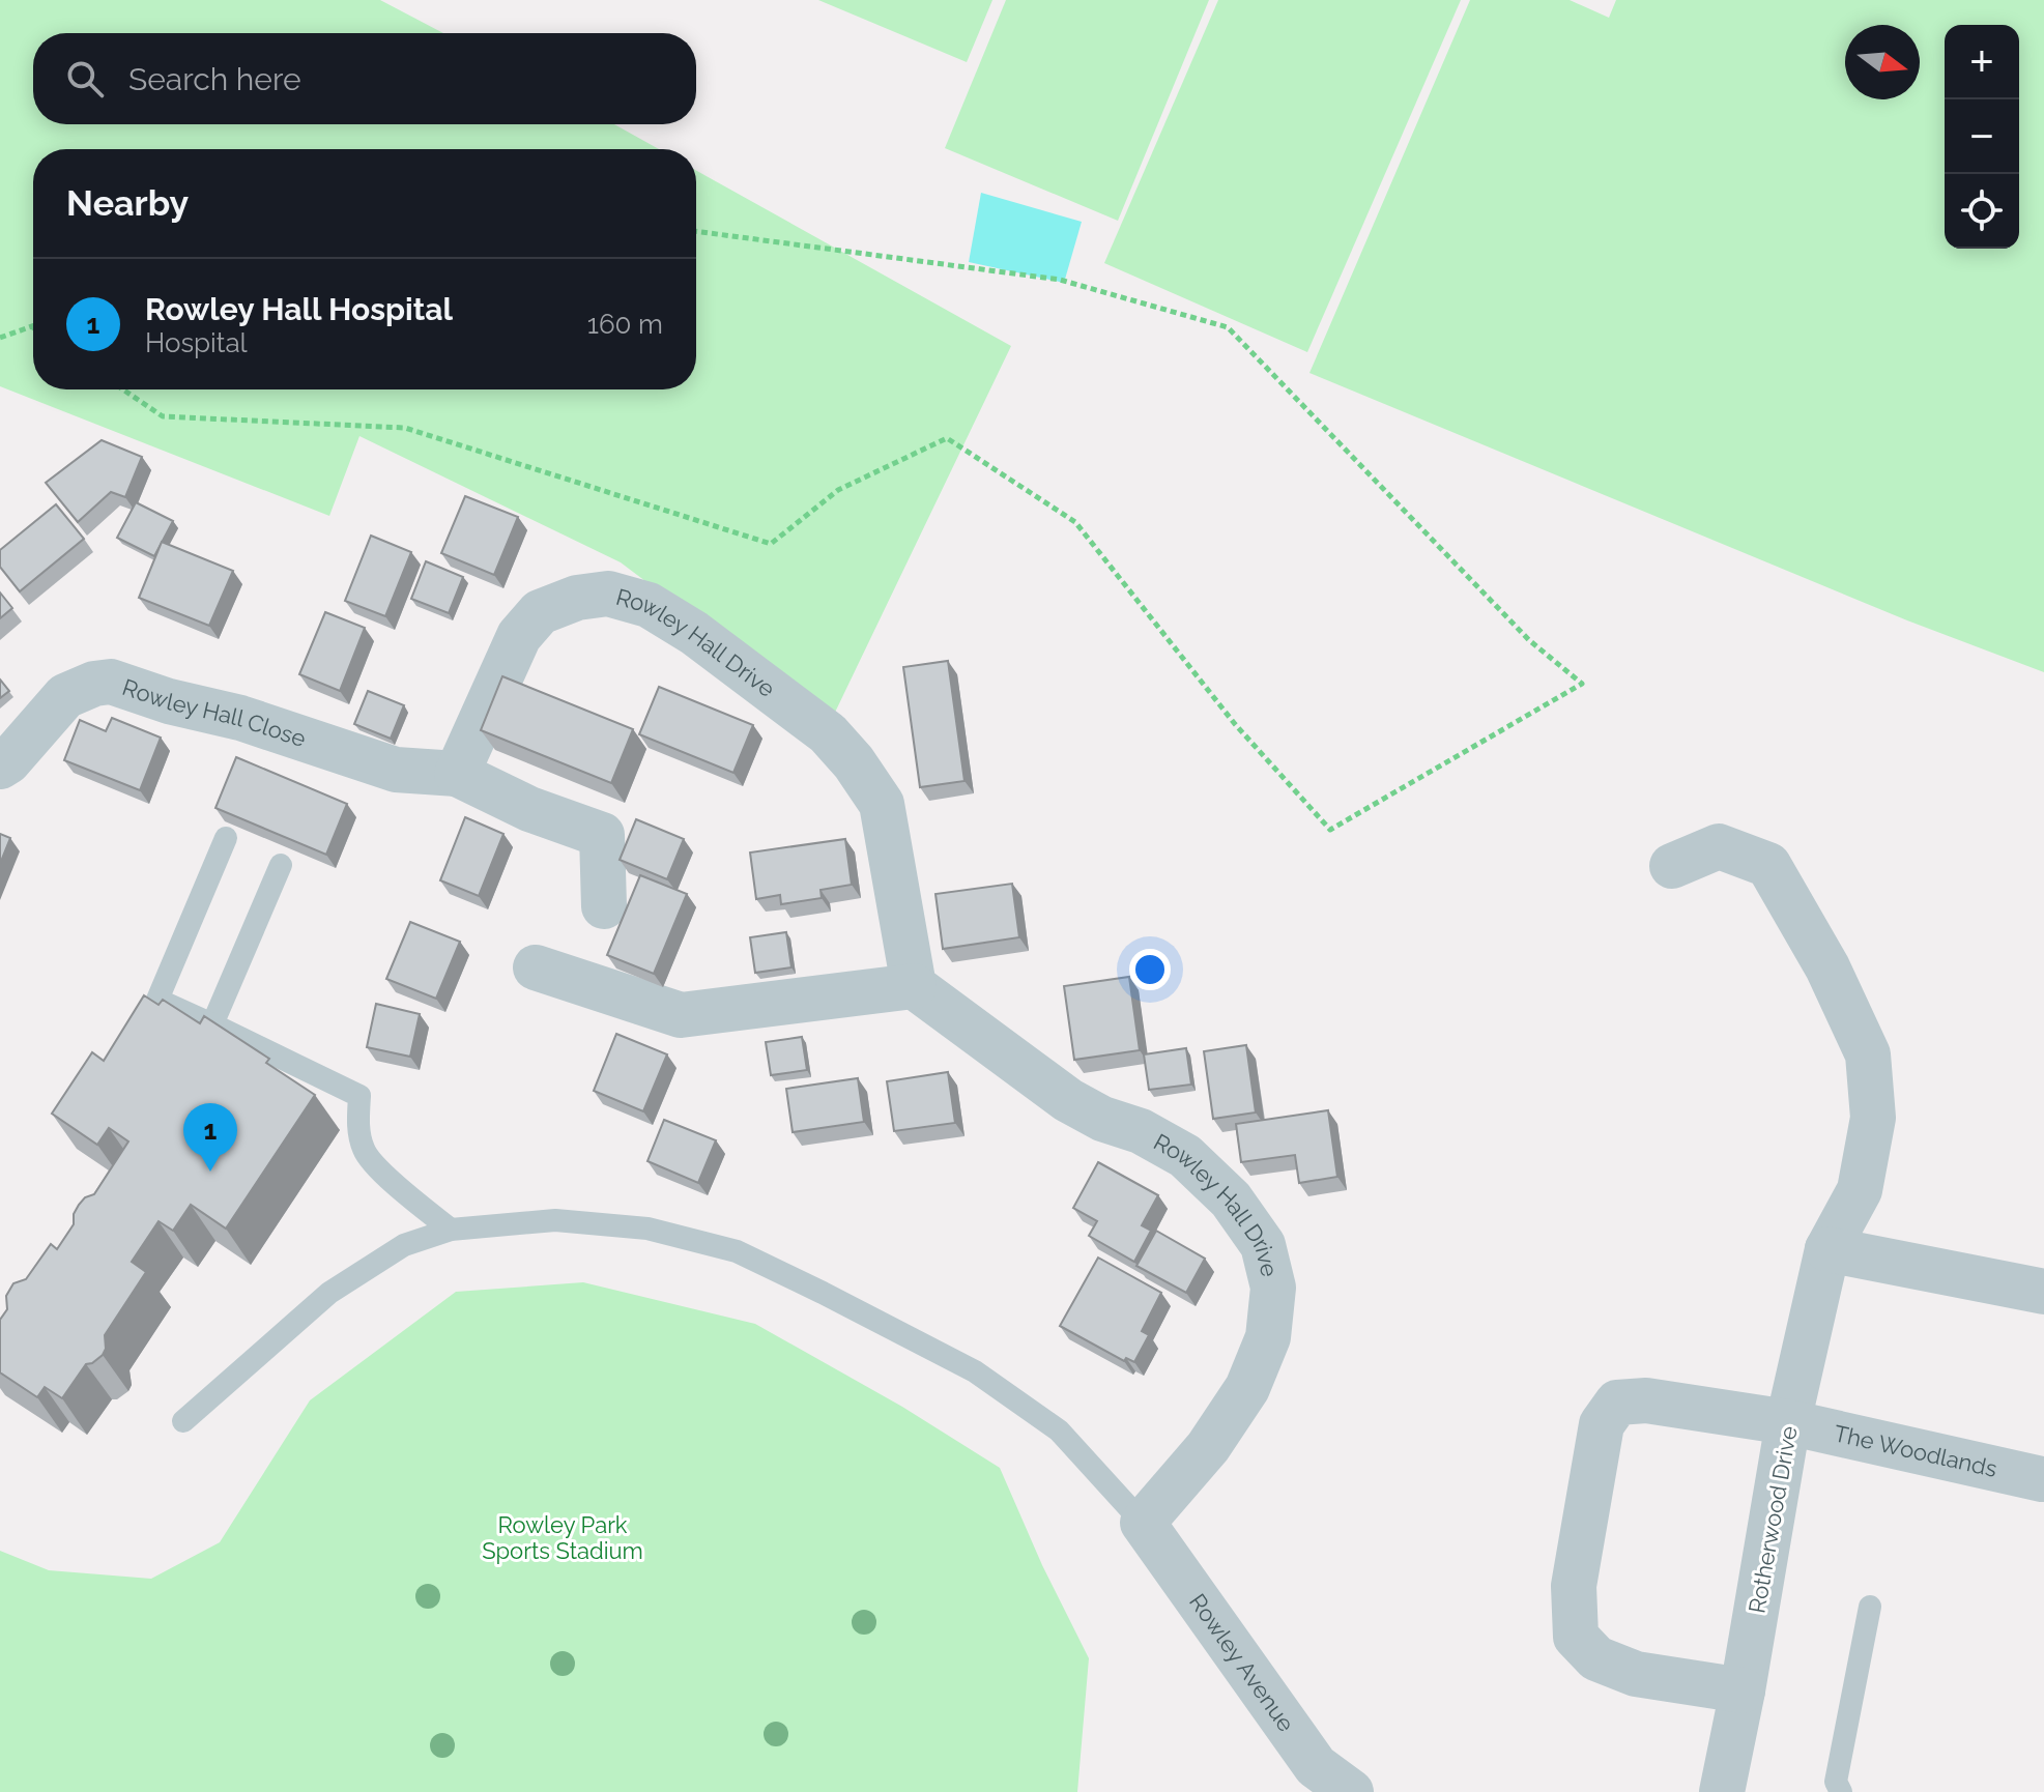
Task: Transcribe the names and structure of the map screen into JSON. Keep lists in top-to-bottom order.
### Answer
{
  "streets": {
    "street": [
      "Rowley Hall Drive",
      "Rowley Hall Close",
      "The Woodlands",
      "Rotherwood Drive",
      "Rowley Avenue"
    ]
  },
  "crossings": [
    ["Rowley Hall Drive", "Rowley Hall Close"],
    ["Rowley Hall Drive", "Rowley Avenue"],
    ["The Woodlands", "Rotherwood Drive"]
  ],
  "parks": ["Rowley Park Sports Stadium"],
  "north": "right",
  "page": {
    "map_buttons": ["+", "−"],
    "search": "Search here",
    "heading": "Nearby",
    "list": [
      {
        "mark": "1",
        "name": "Rowley Hall Hospital",
        "note": "Hospital",
        "value": "160 m"
      }
    ],
    "pins": "1"
  }
}
